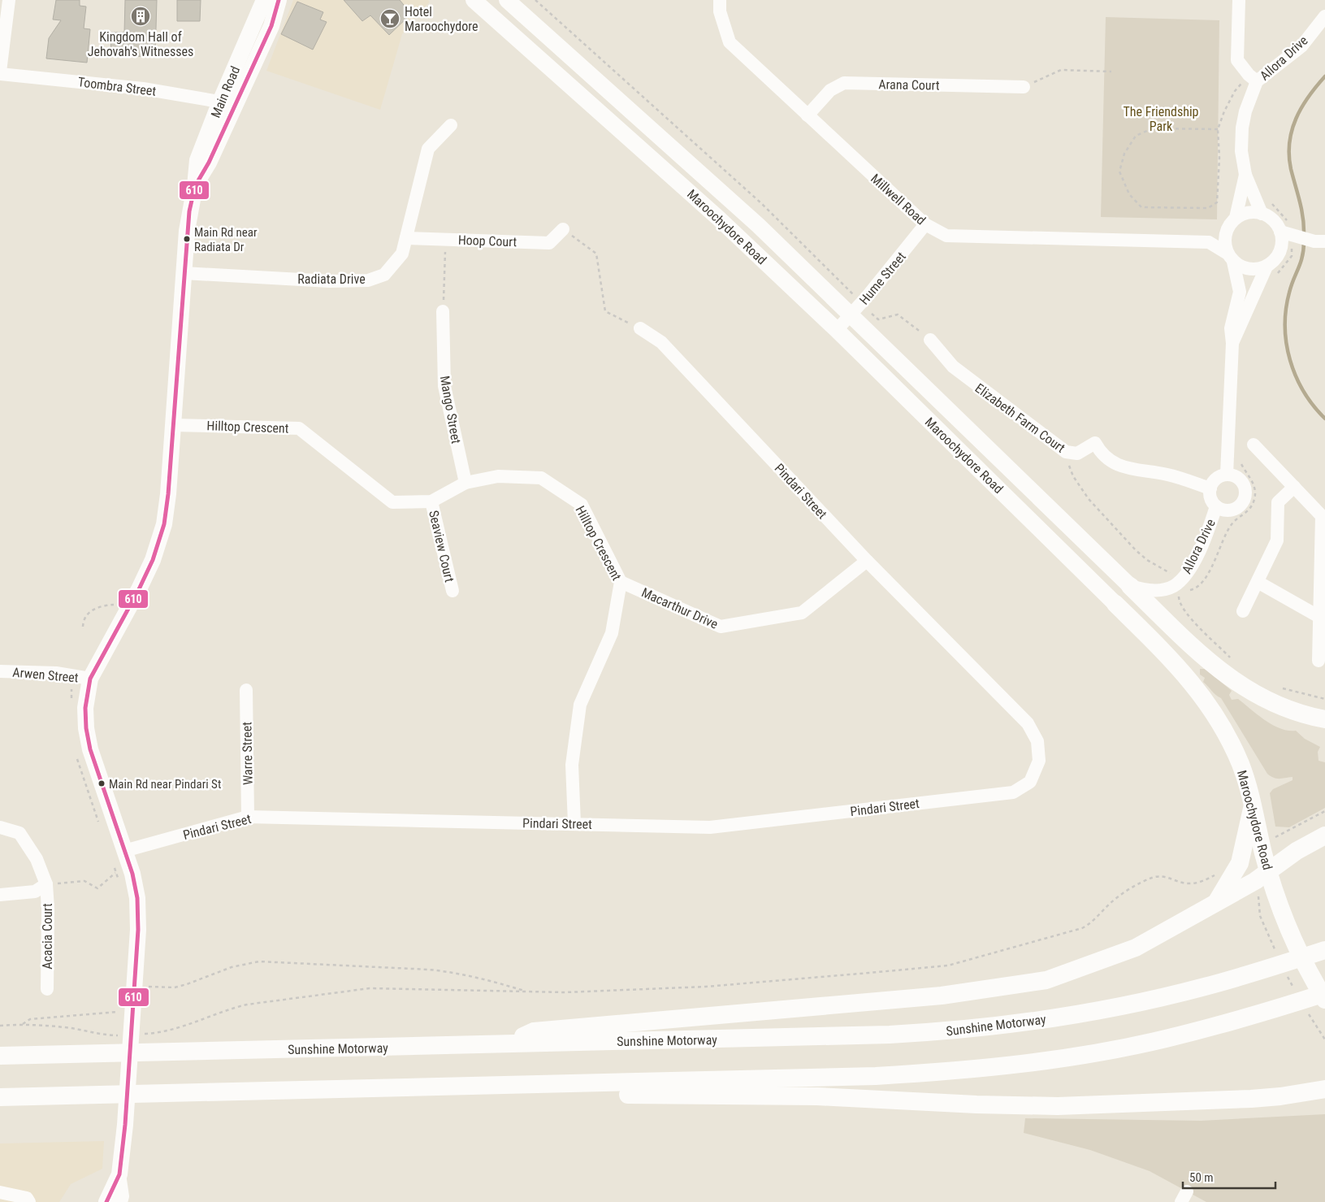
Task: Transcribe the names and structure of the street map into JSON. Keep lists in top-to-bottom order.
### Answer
{
  "streets": {
    "highway": ["Maroochydore Road", "Sunshine Motorway"],
    "main road": ["Main Road"],
    "street": [
      "Allora Drive",
      "Arana Court",
      "Toombra Street",
      "Millwell Road",
      "Hoop Court",
      "Hume Street",
      "Radiata Drive",
      "Mango Street",
      "Elizabeth Farm Court",
      "Hilltop Crescent",
      "Pindari Street",
      "Seaview Court",
      "Macarthur Drive",
      "Arwen Street",
      "Warre Street",
      "Acacia Court"
    ]
  },
  "crossings": [
    ["Allora Drive", "Millwell Road"],
    ["Allora Drive", "Maroochydore Road"],
    ["Allora Drive", "Elizabeth Farm Court"],
    ["Arana Court", "Millwell Road"],
    ["Toombra Street", "Main Road"],
    ["Main Road", "Radiata Drive"],
    ["Main Road", "Hilltop Crescent"],
    ["Main Road", "Pindari Street"],
    ["Main Road", "Arwen Street"],
    ["Millwell Road", "Hume Street"],
    ["Maroochydore Road", "Hume Street"],
    ["Hoop Court", "Radiata Drive"],
    ["Mango Street", "Hilltop Crescent"],
    ["Hilltop Crescent", "Pindari Street"],
    ["Hilltop Crescent", "Seaview Court"],
    ["Hilltop Crescent", "Macarthur Drive"],
    ["Pindari Street", "Macarthur Drive"],
    ["Pindari Street", "Warre Street"]
  ],
  "parks": ["The Friendship Park"],
  "places": {
    "building": ["Kingdom Hall of Jehovah's Witnesses"],
    "bar": ["Hotel Maroochydore"],
    "other": ["Main Rd near Radiata Dr", "Main Rd near Pindari St"]
  },
  "lines": ["transit line 610"],
  "scale_bar": "50 m"
}
